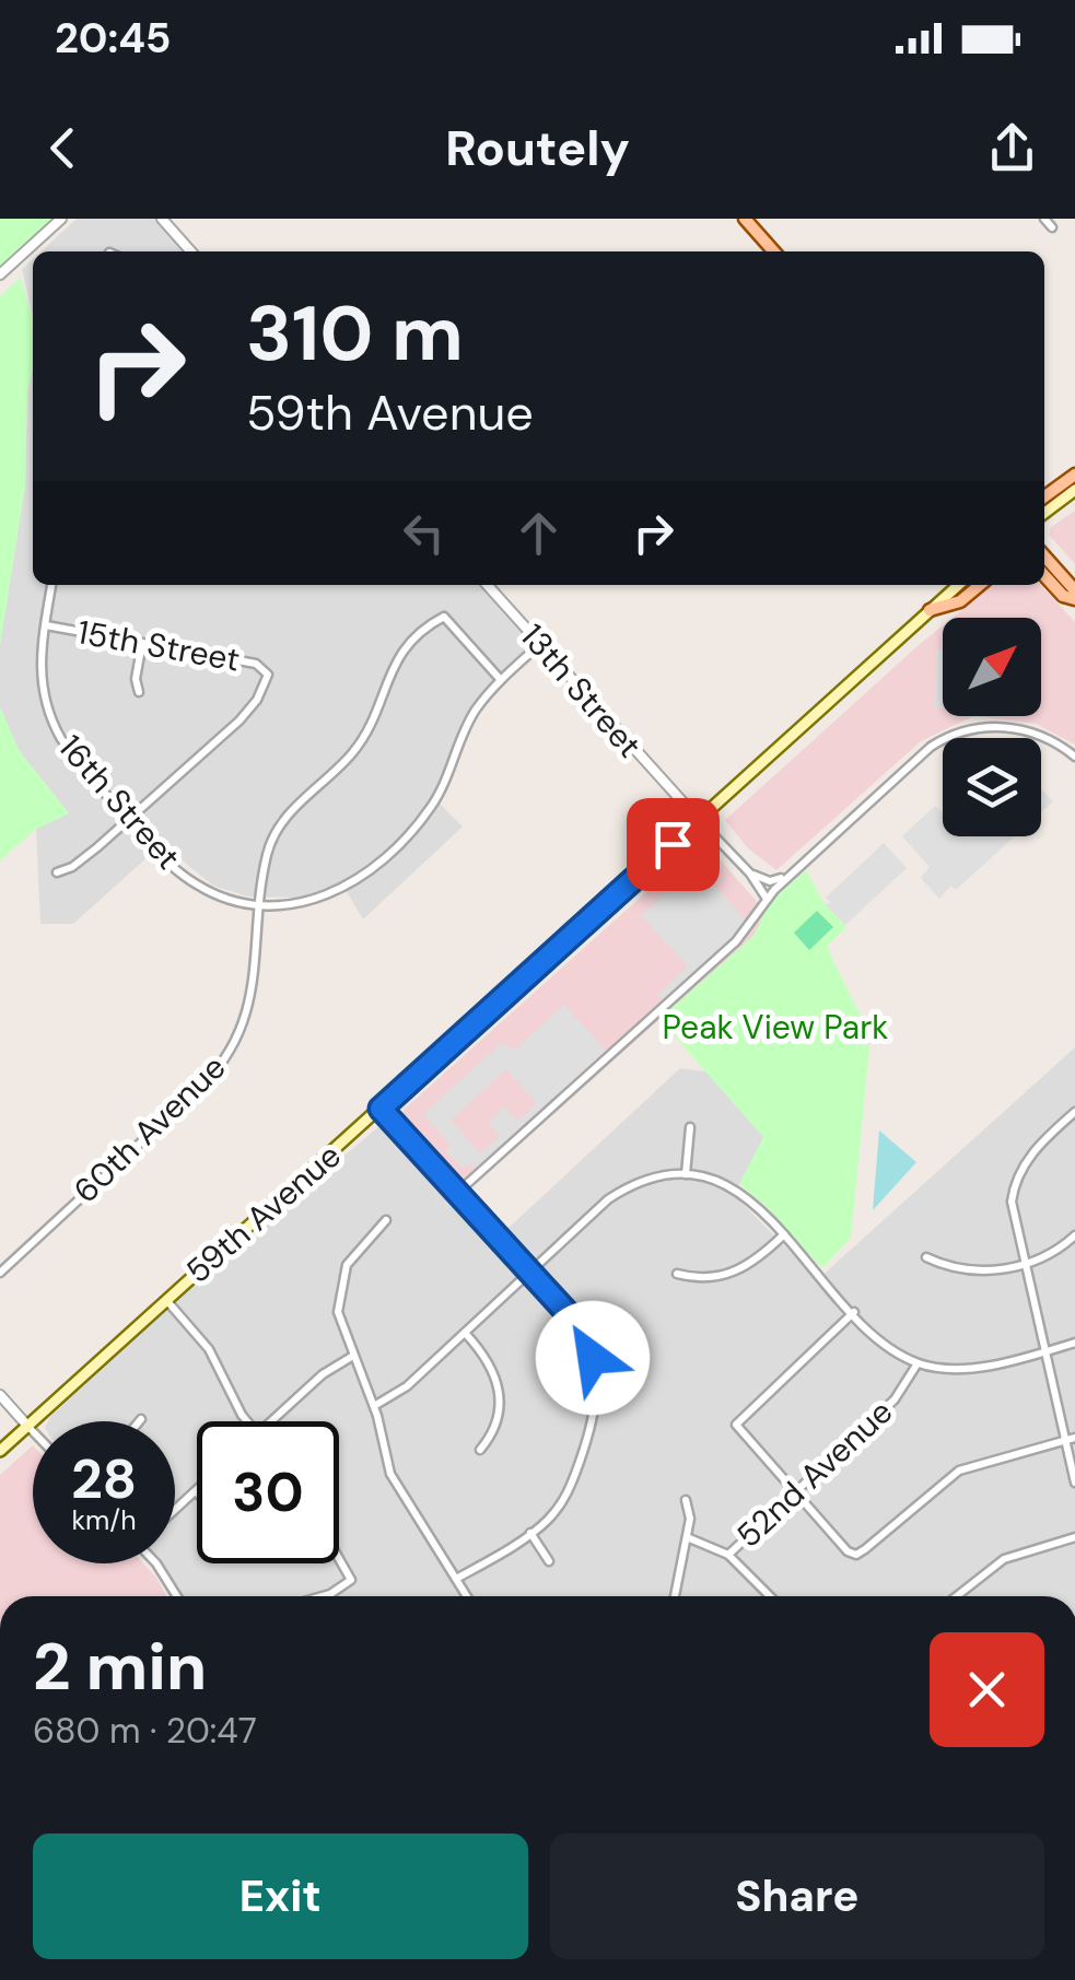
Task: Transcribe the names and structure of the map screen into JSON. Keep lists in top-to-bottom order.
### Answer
{
  "streets": {
    "main road": ["59th Avenue"],
    "street": [
      "15th Street",
      "13th Street",
      "16th Street",
      "60th Avenue",
      "52nd Avenue"
    ]
  },
  "crossings": [
    ["15th Street", "16th Street"],
    ["13th Street", "59th Avenue"],
    ["16th Street", "60th Avenue"]
  ],
  "parks": ["Peak View Park"],
  "north": "top right",
  "page": {
    "status": "20:45",
    "header": "Routely",
    "turn": ["310 m", "59th Avenue"],
    "speed": "28 km/h",
    "limit": "30",
    "heading": ["2 min", "680 m · 20:47"],
    "buttons": ["Exit", "Share"]
  }
}
